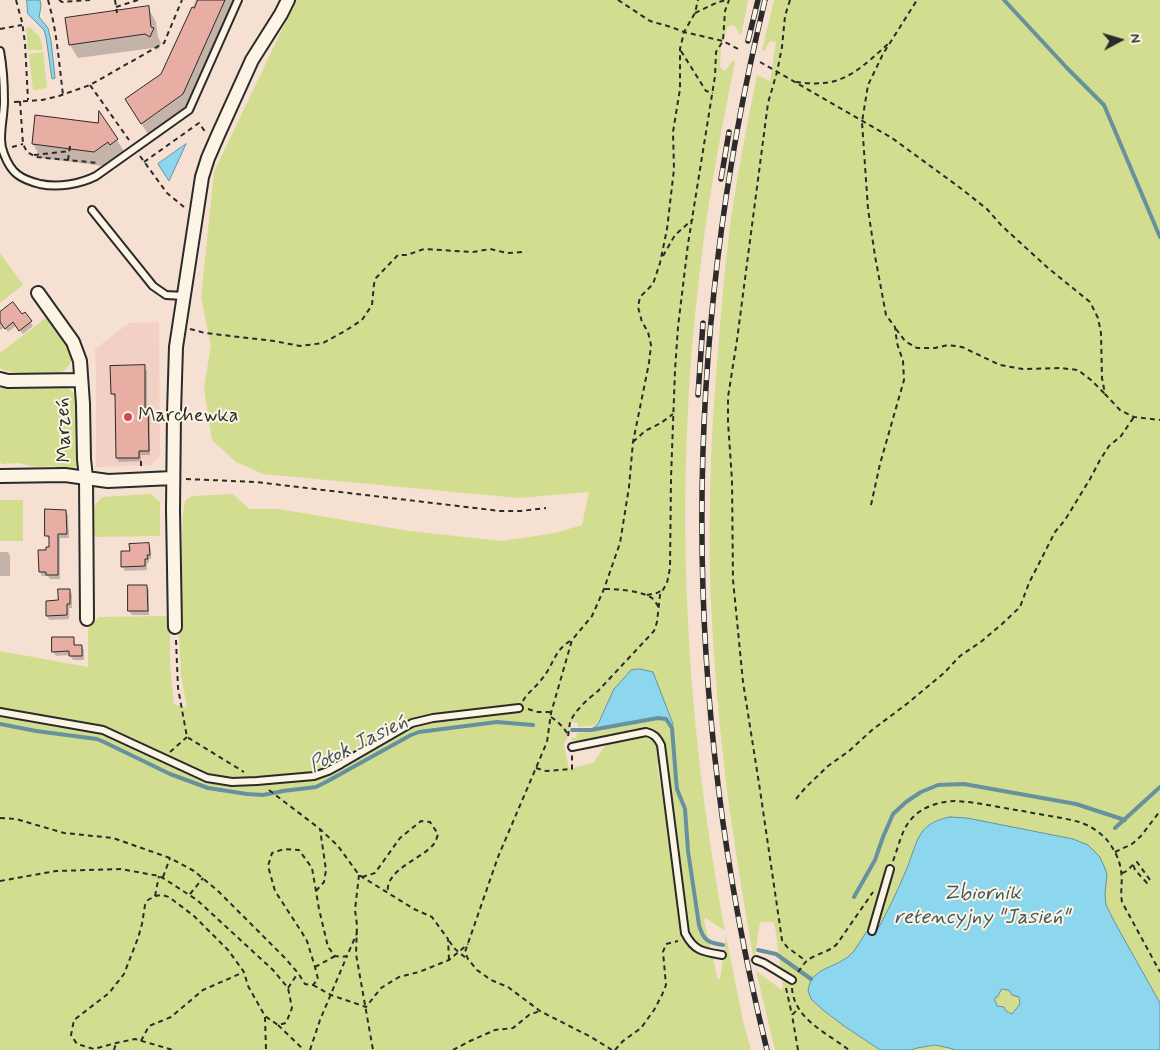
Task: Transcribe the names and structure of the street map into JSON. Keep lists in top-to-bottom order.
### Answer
{
  "streets": {
    "street": ["Marzeń"]
  },
  "water": ["Potok Jasień", "Zbiornik retencyjny \"Jasień\""],
  "places": ["Marchewka"],
  "north": "right"
}
